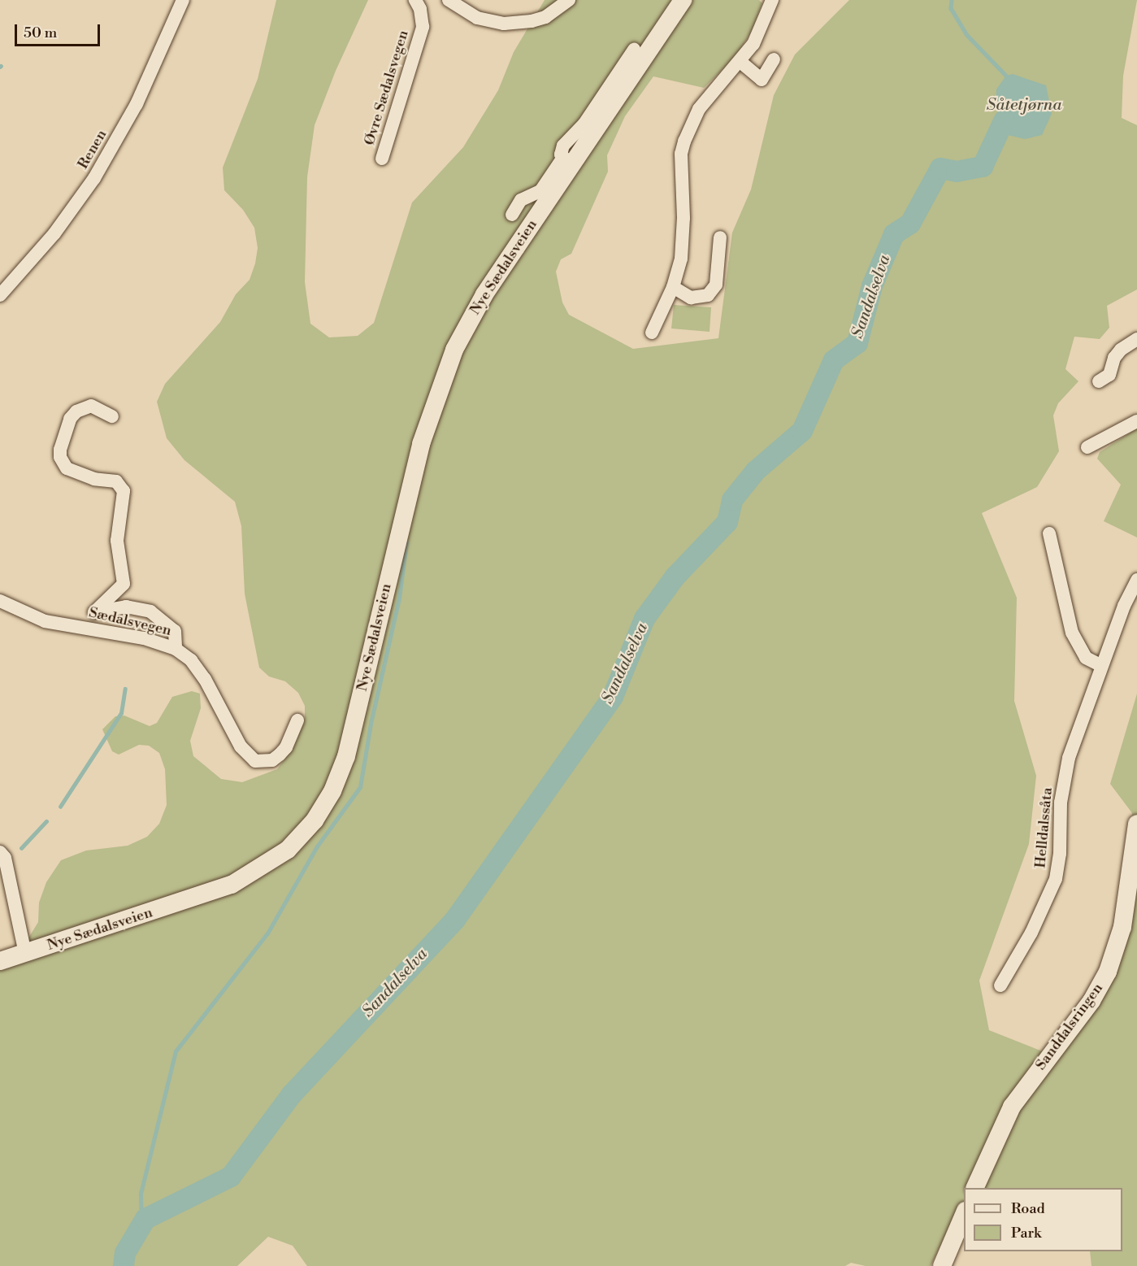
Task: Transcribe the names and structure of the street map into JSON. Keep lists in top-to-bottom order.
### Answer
{
  "streets": {
    "main road": ["Nye Sædalsveien", "Sanddalsringen"],
    "street": [
      "Øvre Sædalsvegen",
      "Renen",
      "Sædalsvegen",
      "Helldalssåta"
    ]
  },
  "water": ["Såtetjørna", "Sandalselva"],
  "legend": ["Road", "Park"],
  "scale_bar": "50 m"
}
